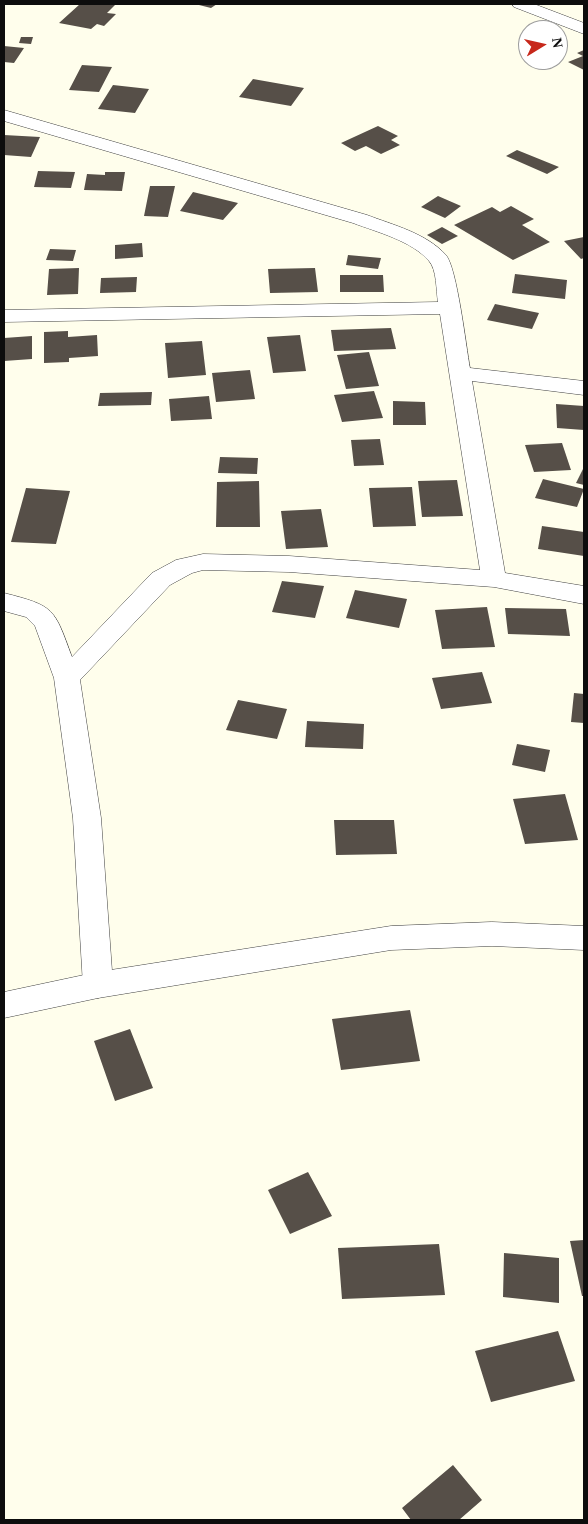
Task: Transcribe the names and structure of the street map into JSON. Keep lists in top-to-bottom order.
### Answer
{
  "north": "right"
}
